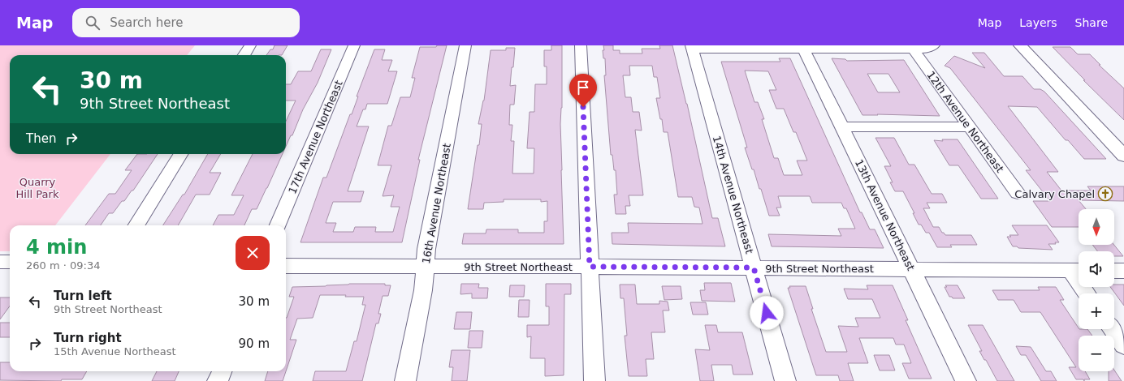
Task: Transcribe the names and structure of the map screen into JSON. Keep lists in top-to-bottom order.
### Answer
{
  "streets": {
    "street": [
      "12th Avenue Northeast",
      "17th Avenue Northeast",
      "14th Avenue Northeast",
      "16th Avenue Northeast",
      "13th Avenue Northeast",
      "9th Street Northeast"
    ]
  },
  "crossings": [
    ["14th Avenue Northeast", "9th Street Northeast"],
    ["16th Avenue Northeast", "9th Street Northeast"],
    ["13th Avenue Northeast", "9th Street Northeast"]
  ],
  "parks": ["Quarry Hill Park"],
  "places": {
    "church": ["Calvary Chapel"]
  },
  "north": "bottom",
  "page": {
    "header": "Map",
    "search": "Search here",
    "nav": ["Map", "Layers", "Share"],
    "turn": ["30 m", "9th Street Northeast"],
    "then": "Then",
    "map_buttons": ["+", "−"],
    "heading": ["4 min", "260 m · 09:34"],
    "list": [
      {
        "name": "Turn left",
        "note": "9th Street Northeast",
        "value": "30 m"
      },
      {
        "name": "Turn right",
        "note": "15th Avenue Northeast",
        "value": "90 m"
      }
    ]
  }
}
